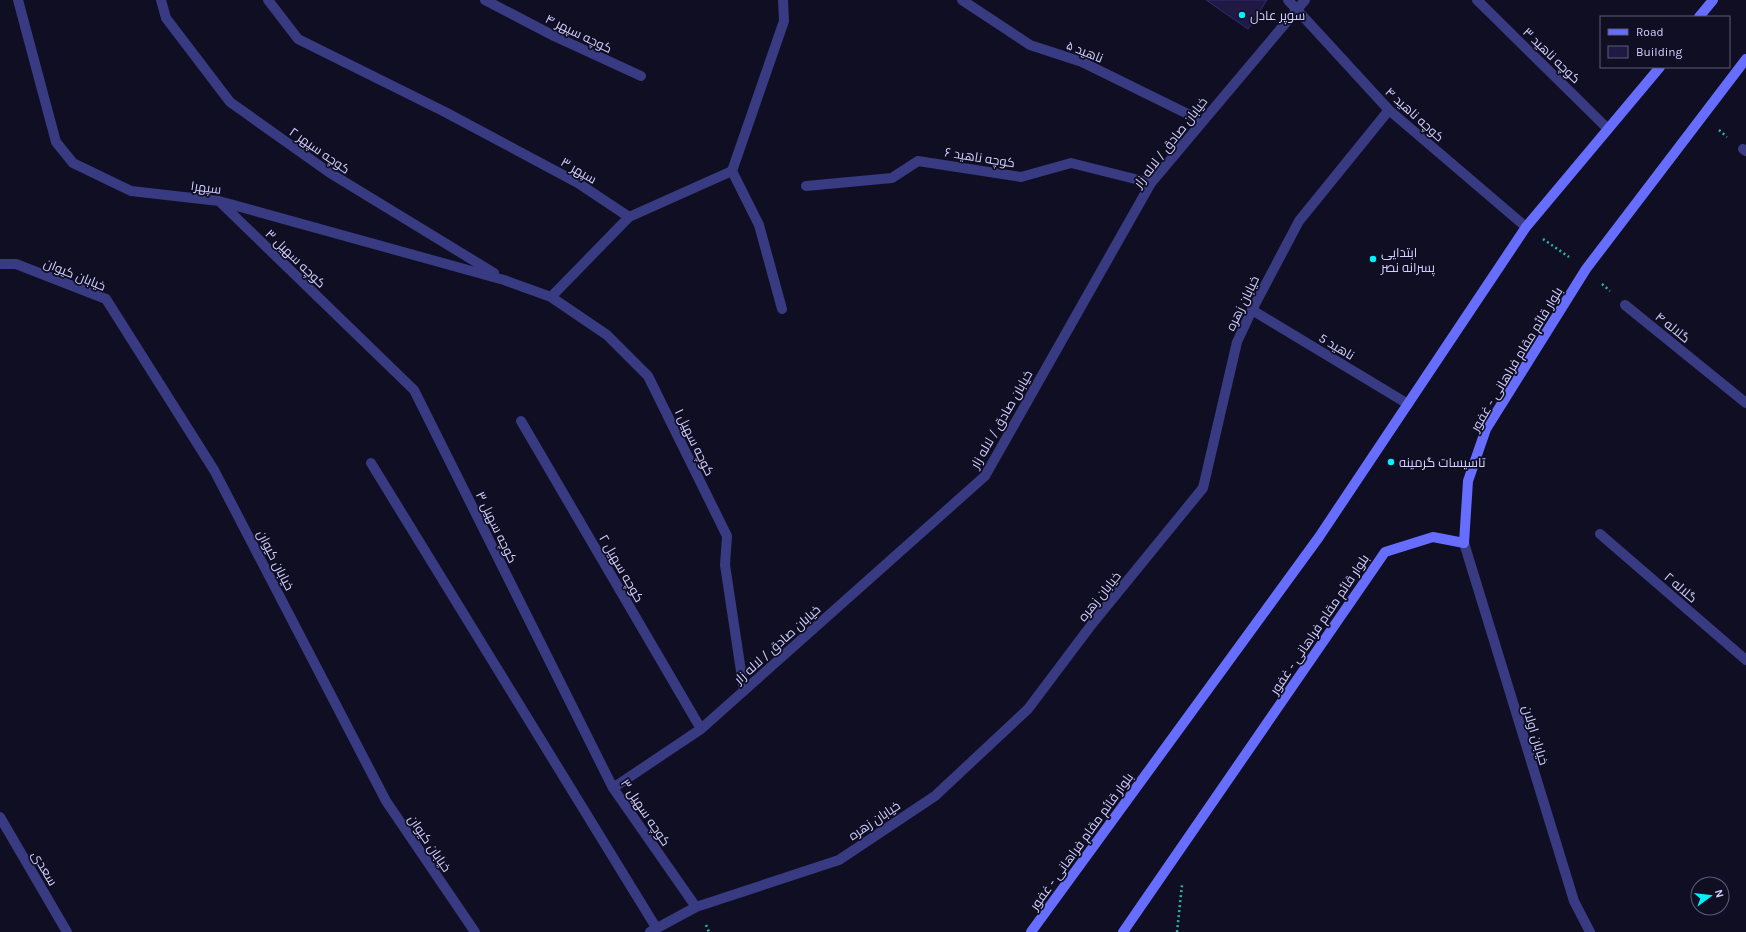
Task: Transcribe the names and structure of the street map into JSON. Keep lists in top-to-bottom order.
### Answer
{
  "streets": {
    "main road": ["بلوار قائم مقام فراهانی - غفور"],
    "street": [
      "کوچه سپهر ۴",
      "ناهید ۵",
      "کوچه ناهید ۳",
      "کوچه ناهید ۴",
      "خیابان صادق / لاله زار",
      "کوچه سپهر ۲",
      "کوچه ناهید ۶",
      "سپهر ۳",
      "سپهر۱",
      "کوچه سهیل ۳",
      "خیابان کیوان",
      "خیابان زهره",
      "گلاله ۴",
      "ناهید 5",
      "کوچه سهیل ۱",
      "کوچه سهیل ۲",
      "گلاله ۲",
      "خیابان اولان",
      "سعدی"
    ]
  },
  "crossings": [
    ["ناهید ۵", "خیابان صادق / لاله زار"],
    ["کوچه ناهید ۳", "بلوار قائم مقام فراهانی - غفور"],
    ["کوچه ناهید ۴", "خیابان صادق / لاله زار"],
    ["کوچه ناهید ۴", "خیابان زهره"],
    ["کوچه ناهید ۴", "بلوار قائم مقام فراهانی - غفور"],
    ["خیابان صادق / لاله زار", "کوچه ناهید ۶"],
    ["خیابان صادق / لاله زار", "کوچه سهیل ۳"],
    ["خیابان صادق / لاله زار", "کوچه سهیل ۱"],
    ["خیابان صادق / لاله زار", "کوچه سهیل ۲"],
    ["کوچه سپهر ۲", "سپهر۱"],
    ["کوچه سپهر ۲", "کوچه سهیل ۱"],
    ["سپهر۱", "کوچه سهیل ۳"],
    ["سپهر۱", "کوچه سهیل ۱"],
    ["کوچه سهیل ۳", "خیابان زهره"],
    ["خیابان زهره", "ناهید 5"],
    ["ناهید 5", "بلوار قائم مقام فراهانی - غفور"],
    ["بلوار قائم مقام فراهانی - غفور", "خیابان اولان"]
  ],
  "places": ["سوپر عادل", "ابتدایی پسرانه نصر", "تاسیسات گرمینه"],
  "legend": ["Road", "Building"],
  "north": "right"
}
